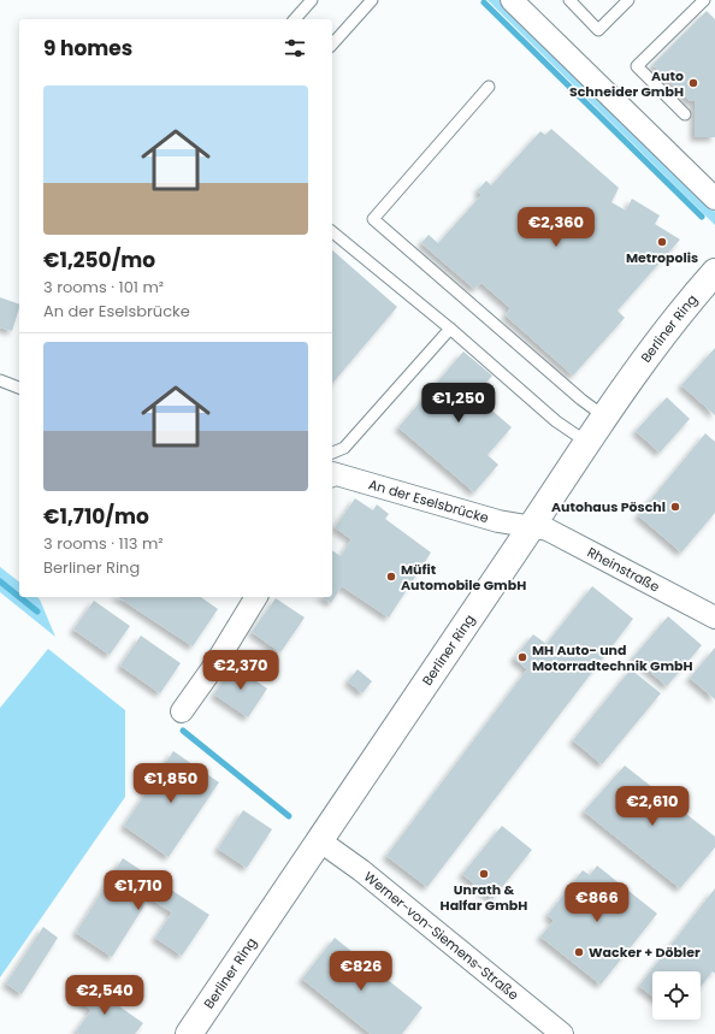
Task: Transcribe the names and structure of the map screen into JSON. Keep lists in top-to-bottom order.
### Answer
{
  "streets": {
    "street": [
      "Berliner Ring",
      "An der Eselsbrücke",
      "Rheinstraße",
      "Werner-von-Siemens-Straße"
    ]
  },
  "crossings": [
    ["Berliner Ring", "An der Eselsbrücke"],
    ["Berliner Ring", "Rheinstraße"],
    ["Berliner Ring", "Werner-von-Siemens-Straße"],
    ["An der Eselsbrücke", "Rheinstraße"]
  ],
  "places": [
    "Auto Schneider GmbH",
    "Metropolis",
    "Autohaus Pöschl",
    "Müfit Automobile GmbH",
    "MH Auto- und Motorradtechnik GmbH",
    "Unrath & Halfar GmbH",
    "Wacker + Döbler"
  ],
  "page": {
    "heading": "9 homes",
    "list": [
      {
        "name": "€1,250/mo",
        "note": "3 rooms · 101 m² · An der Eselsbrücke"
      },
      {
        "name": "€1,710/mo",
        "note": "3 rooms · 113 m² · Berliner Ring"
      }
    ],
    "price": [
      "€2,360",
      "€1,250",
      "€2,370",
      "€1,850",
      "€2,610",
      "€1,710",
      "€866",
      "€826",
      "€2,540"
    ]
  }
}
